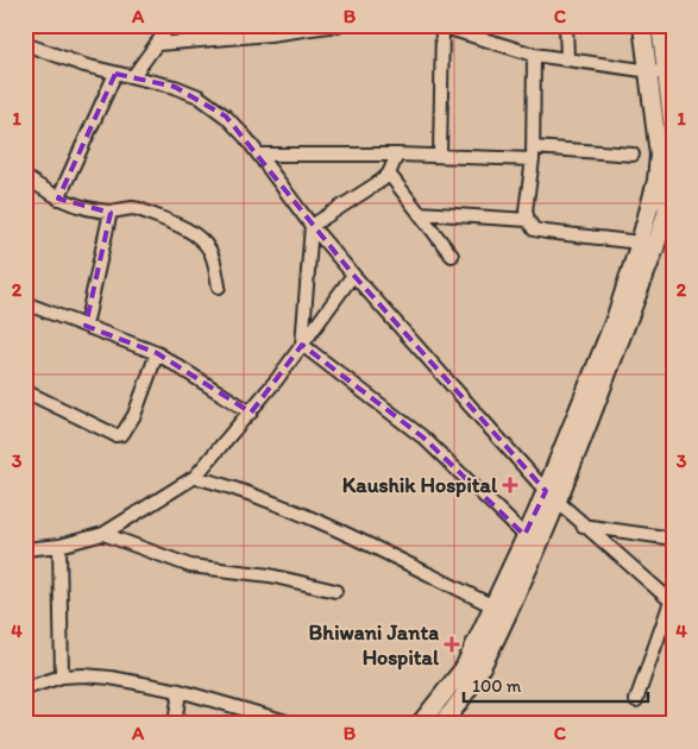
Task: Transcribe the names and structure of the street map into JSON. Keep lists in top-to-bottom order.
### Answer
{
  "places": {
    "health": ["Kaushik Hospital", "Bhiwani Janta Hospital"]
  },
  "scale_bar": "100 m",
  "grid": {
    "columns": ["A", "B", "C"],
    "rows": [
      "1",
      "2",
      "3",
      "4"
    ]
  }
}
